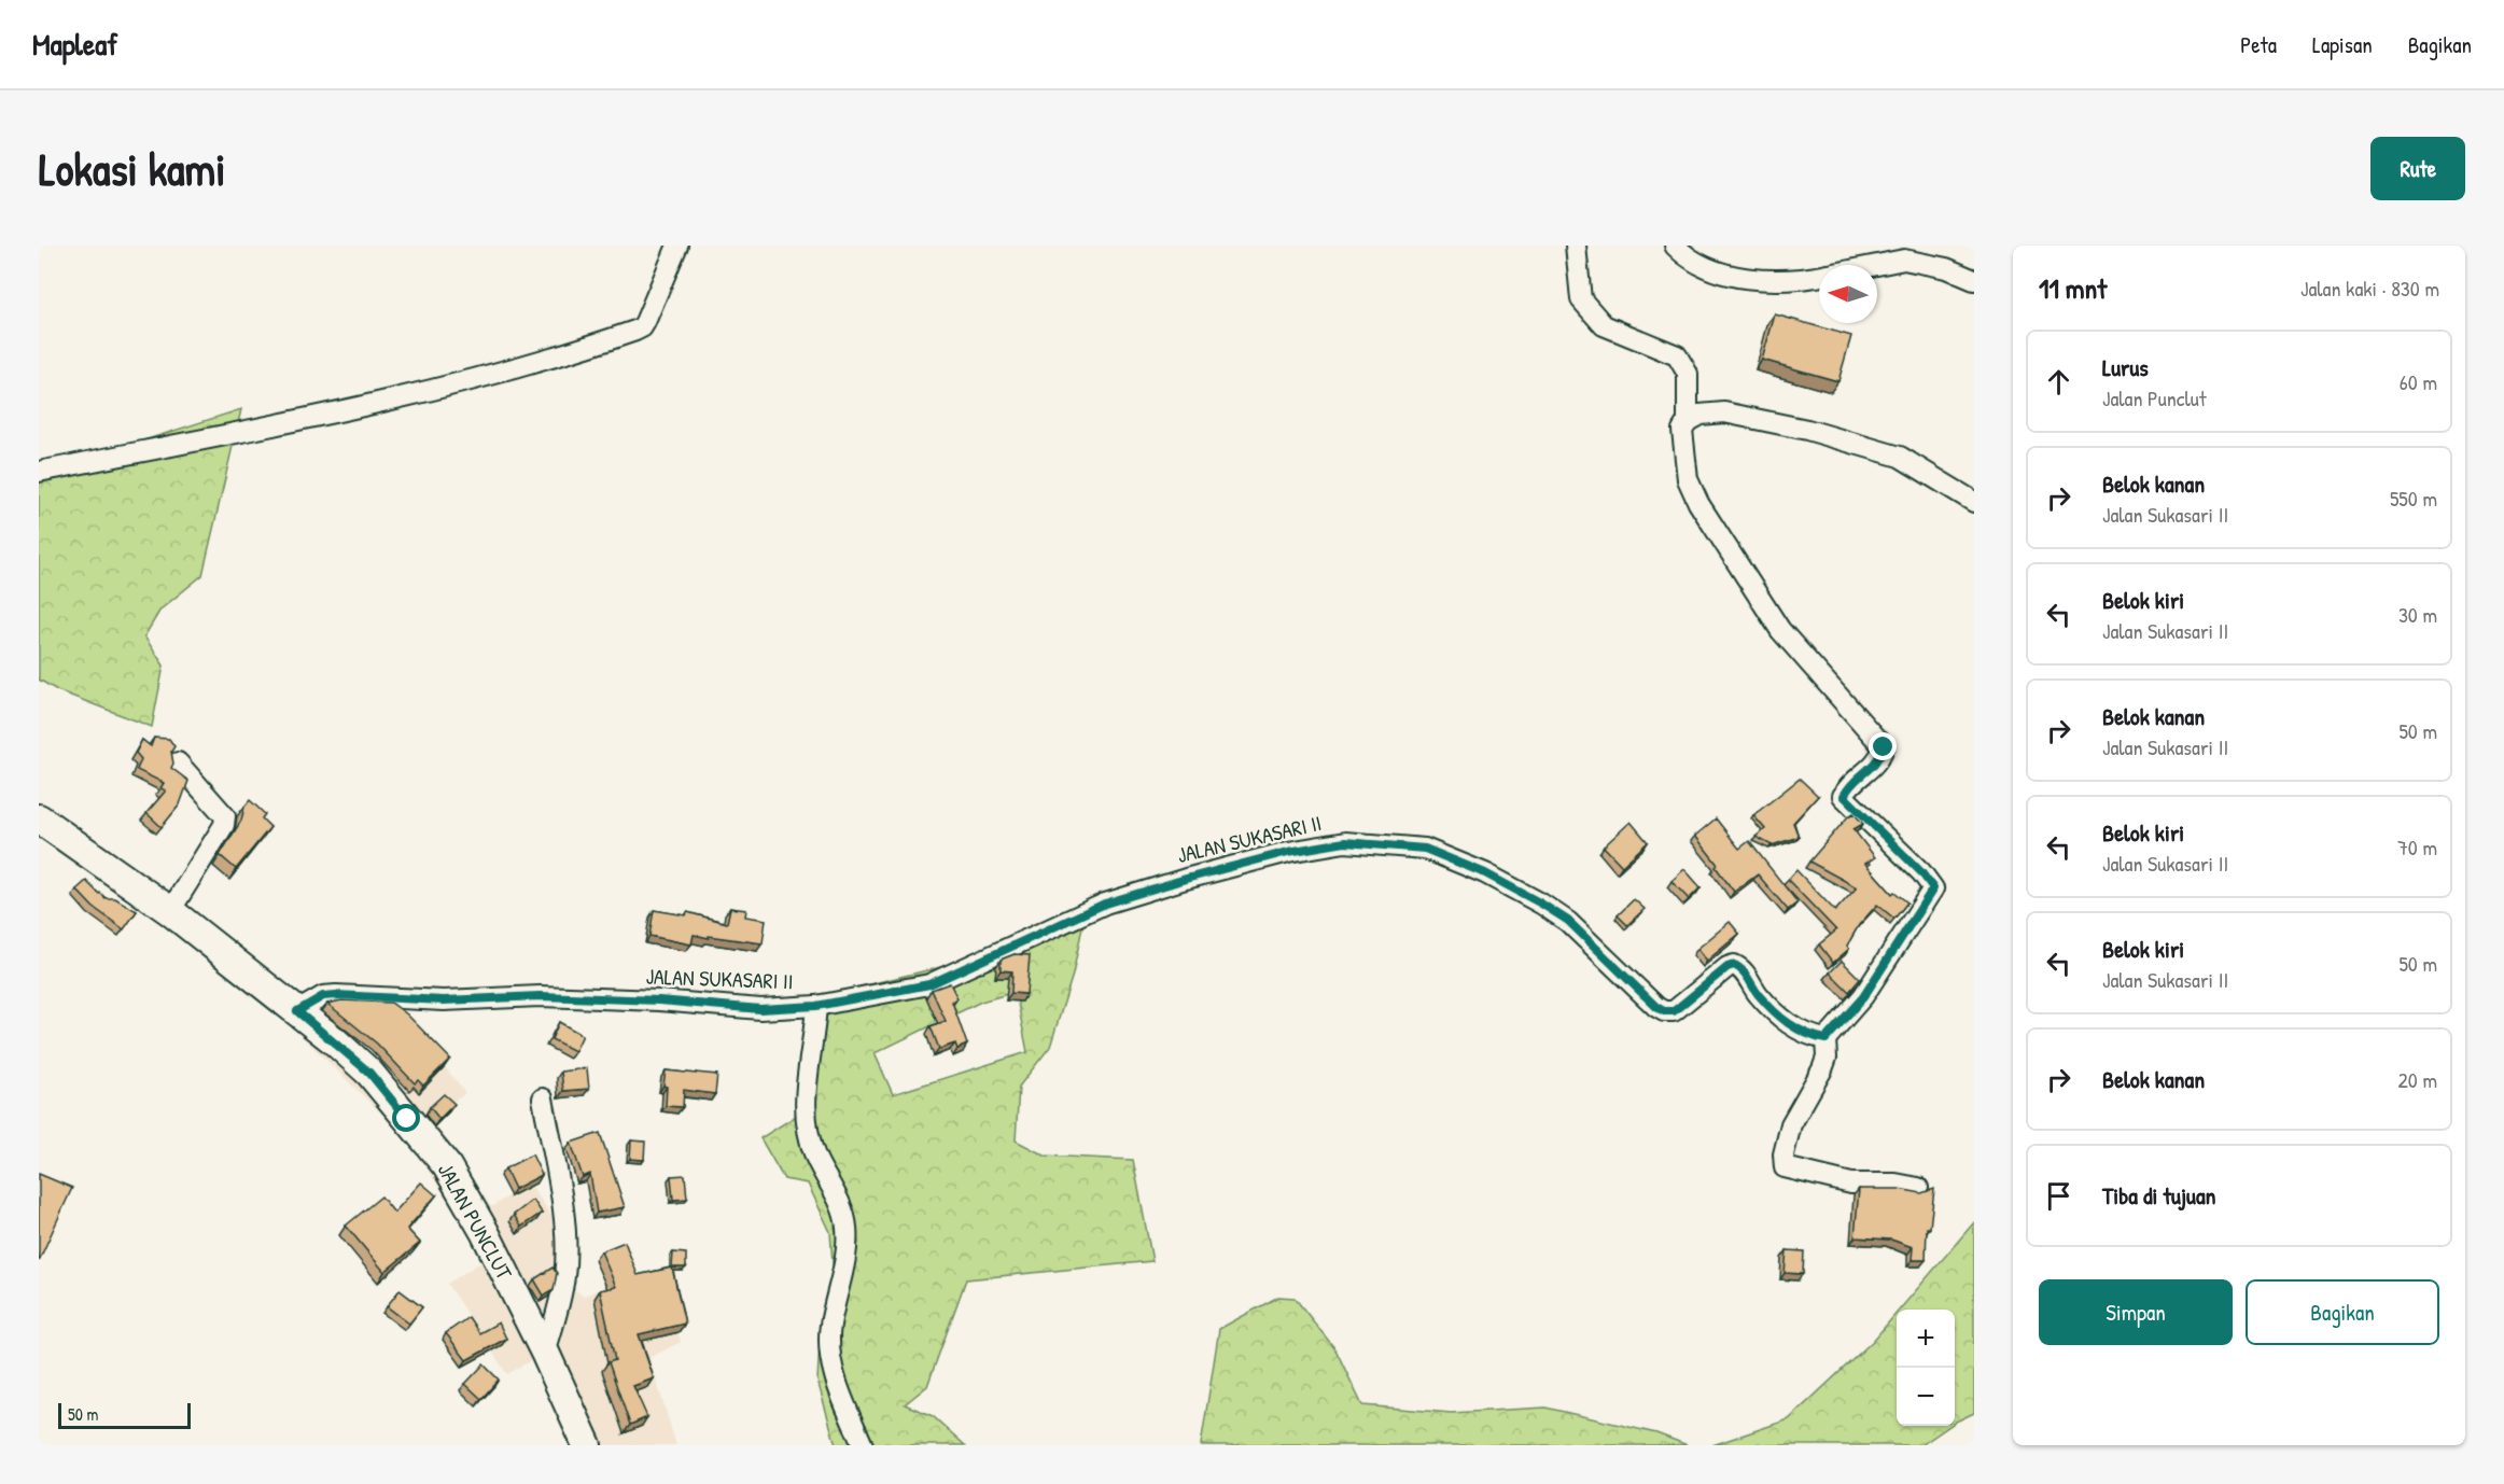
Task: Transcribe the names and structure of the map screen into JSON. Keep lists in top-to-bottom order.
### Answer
{
  "streets": {
    "main road": ["JALAN PUNCLUT"],
    "street": ["JALAN SUKASARI II"]
  },
  "crossings": [
    ["JALAN SUKASARI II", "JALAN PUNCLUT"]
  ],
  "scale_bar": "50 m",
  "north": "left",
  "page": {
    "header": "Mapleaf",
    "nav": ["Peta", "Lapisan", "Bagikan"],
    "buttons": [
      "Rute",
      ["Simpan", "Bagikan"]
    ],
    "title": "Lokasi kami",
    "heading": ["11 mnt", "Jalan kaki · 830 m"],
    "list": [
      ["Lurus", "Jalan Punclut", "60 m"],
      ["Belok kanan", "Jalan Sukasari II", "550 m"],
      ["Belok kiri", "Jalan Sukasari II", "30 m"],
      ["Belok kanan", "Jalan Sukasari II", "50 m"],
      ["Belok kiri", "Jalan Sukasari II", "70 m"],
      ["Belok kiri", "Jalan Sukasari II", "50 m"],
      ["Belok kanan", "20 m"],
      "Tiba di tujuan"
    ],
    "map_buttons": ["+", "−"],
    "scale": "50 m"
  }
}
